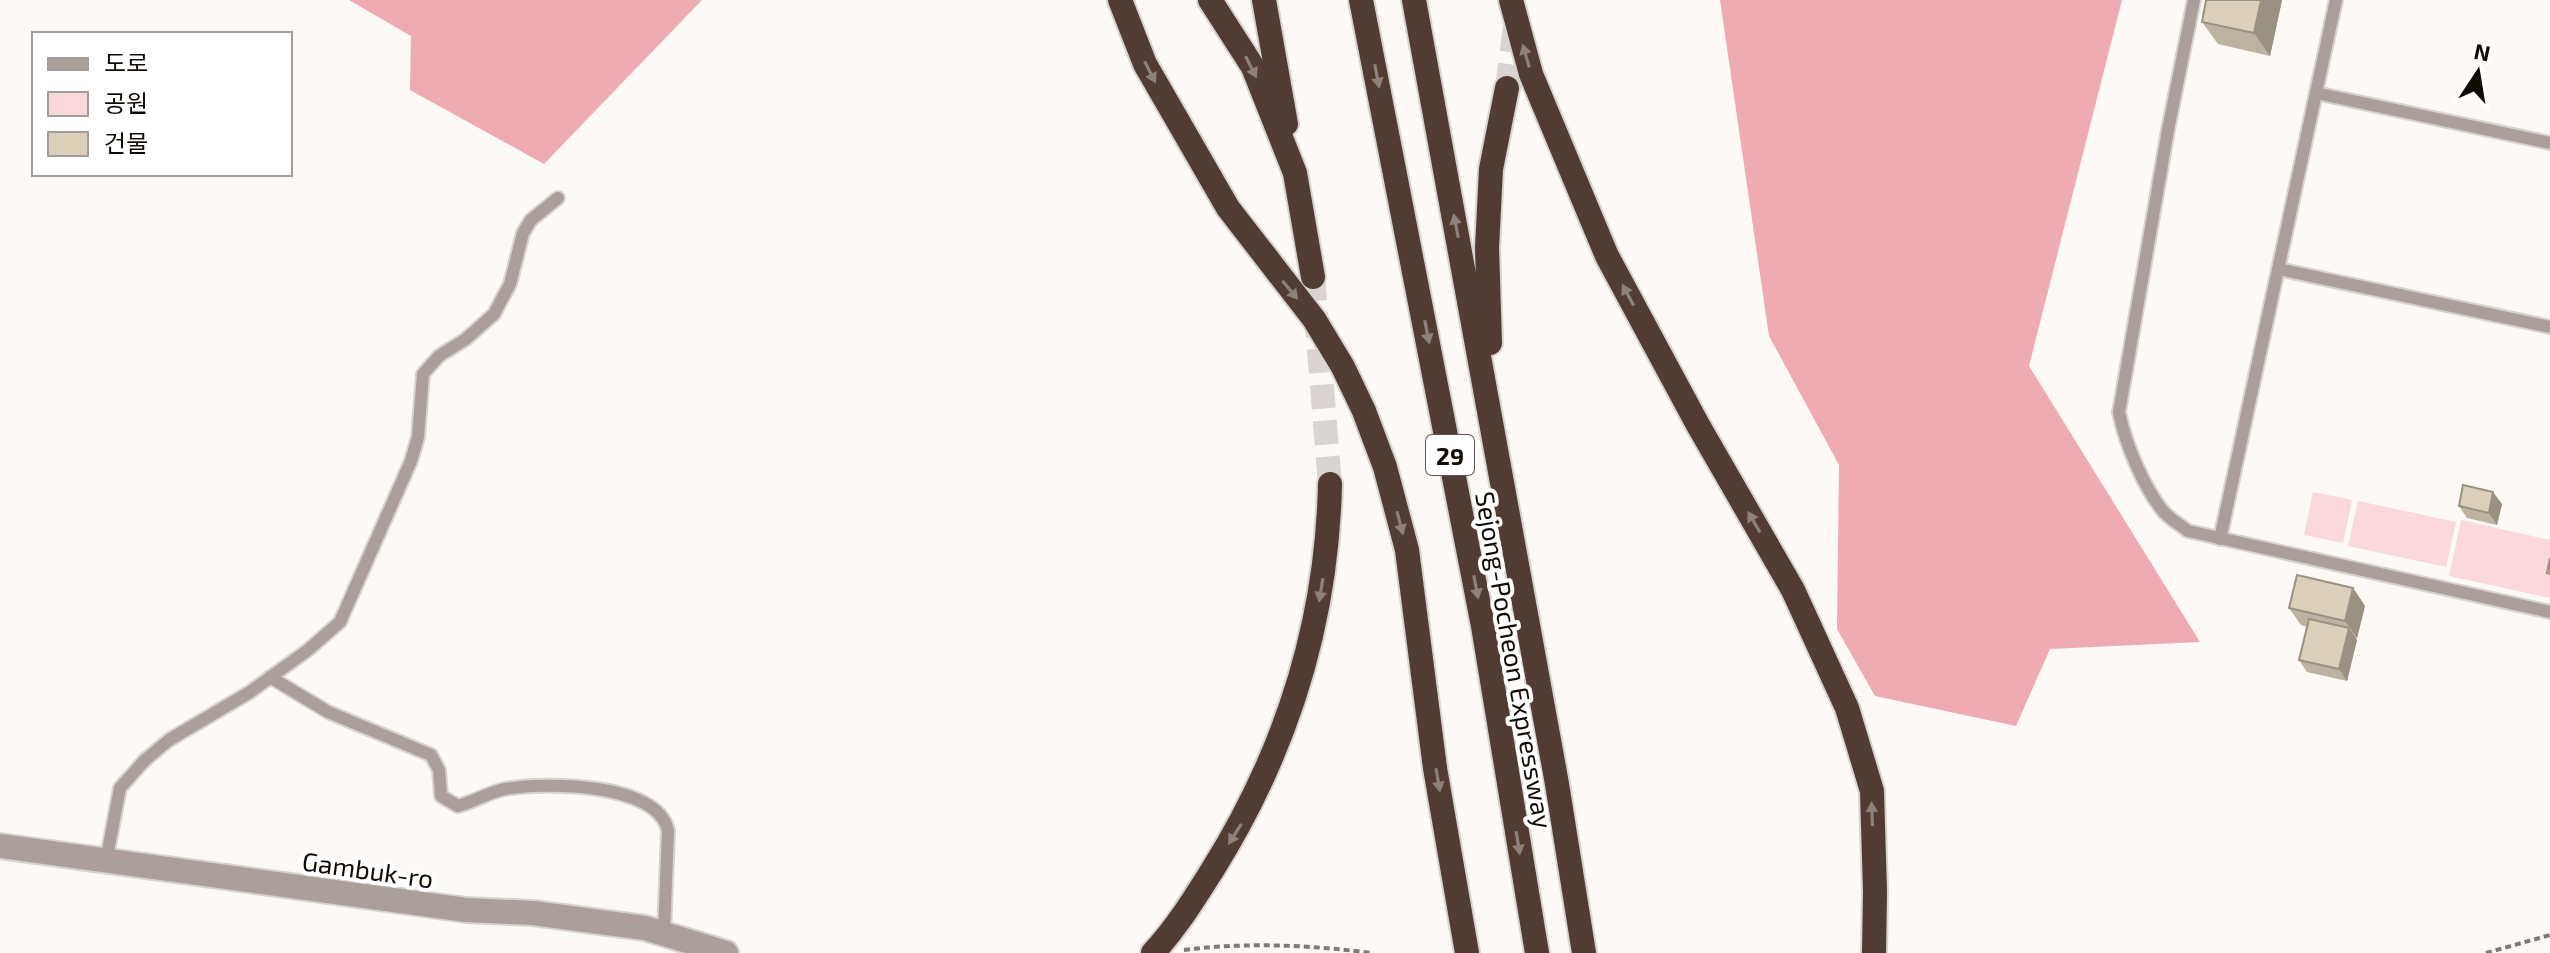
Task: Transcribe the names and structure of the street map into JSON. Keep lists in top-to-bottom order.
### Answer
{
  "streets": {
    "highway": ["29", "Sejong-Pocheon Expressway"],
    "street": ["Gambuk-ro"]
  },
  "legend": ["도로", "공원", "건물"],
  "north": "top"
}
